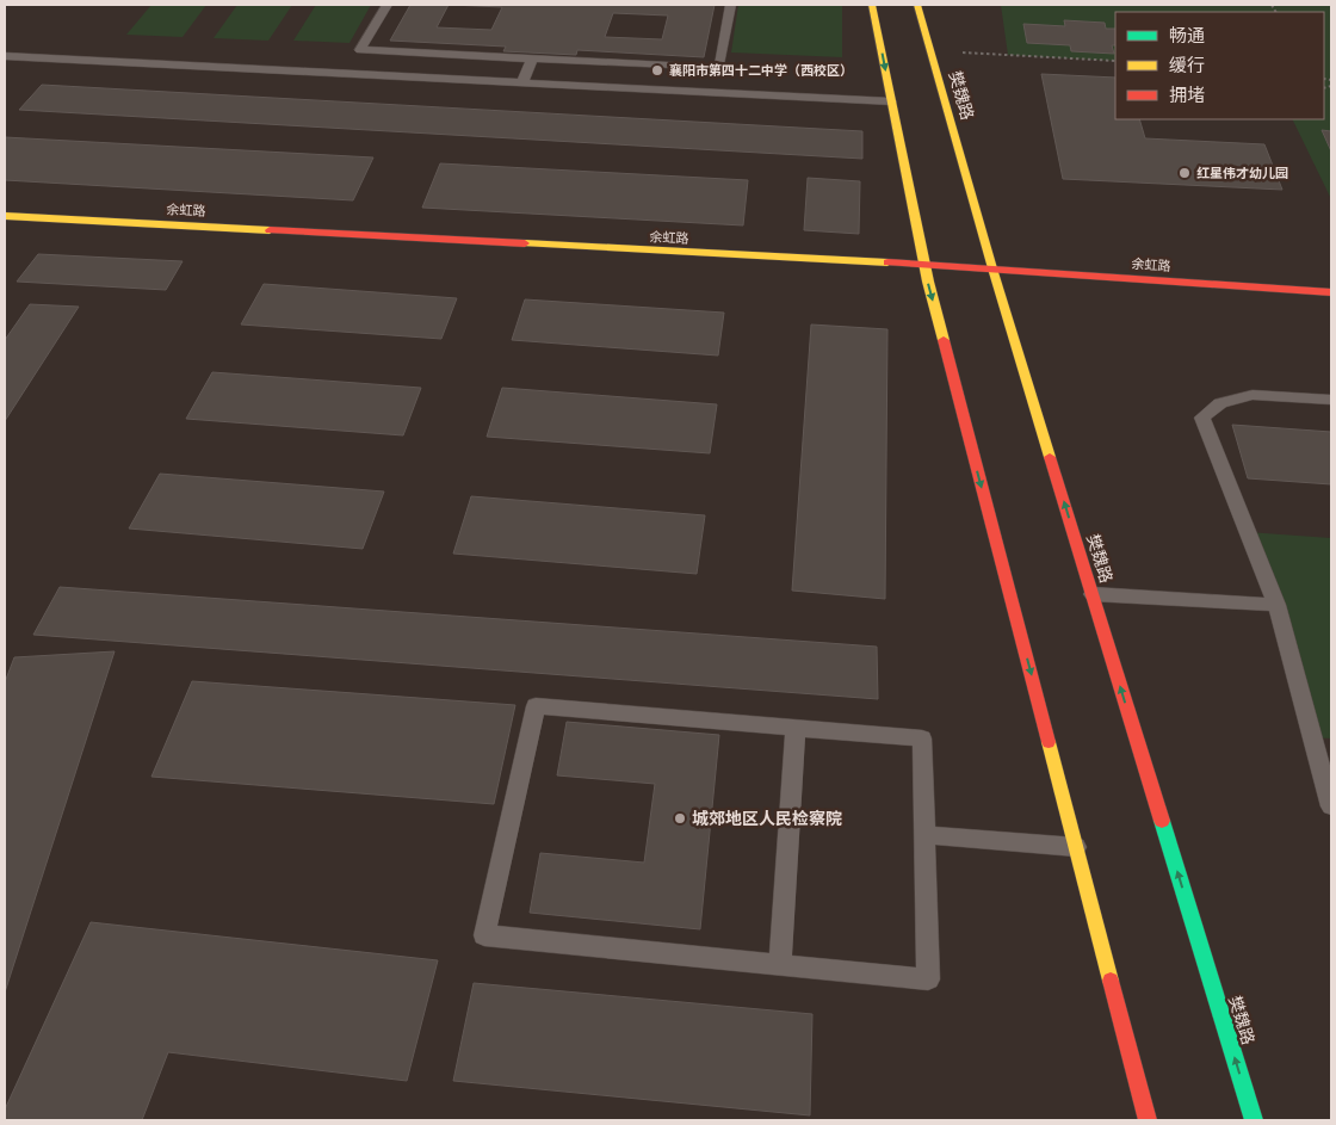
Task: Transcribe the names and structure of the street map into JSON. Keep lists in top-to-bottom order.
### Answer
{
  "streets": {
    "street": ["樊魏路", "余虹路"]
  },
  "crossings": [
    ["樊魏路", "余虹路"]
  ],
  "places": ["襄阳市第四十二中学（西校区）", "红星伟才幼儿园", "城郊地区人民检察院"],
  "legend": ["畅通", "缓行", "拥堵"]
}
